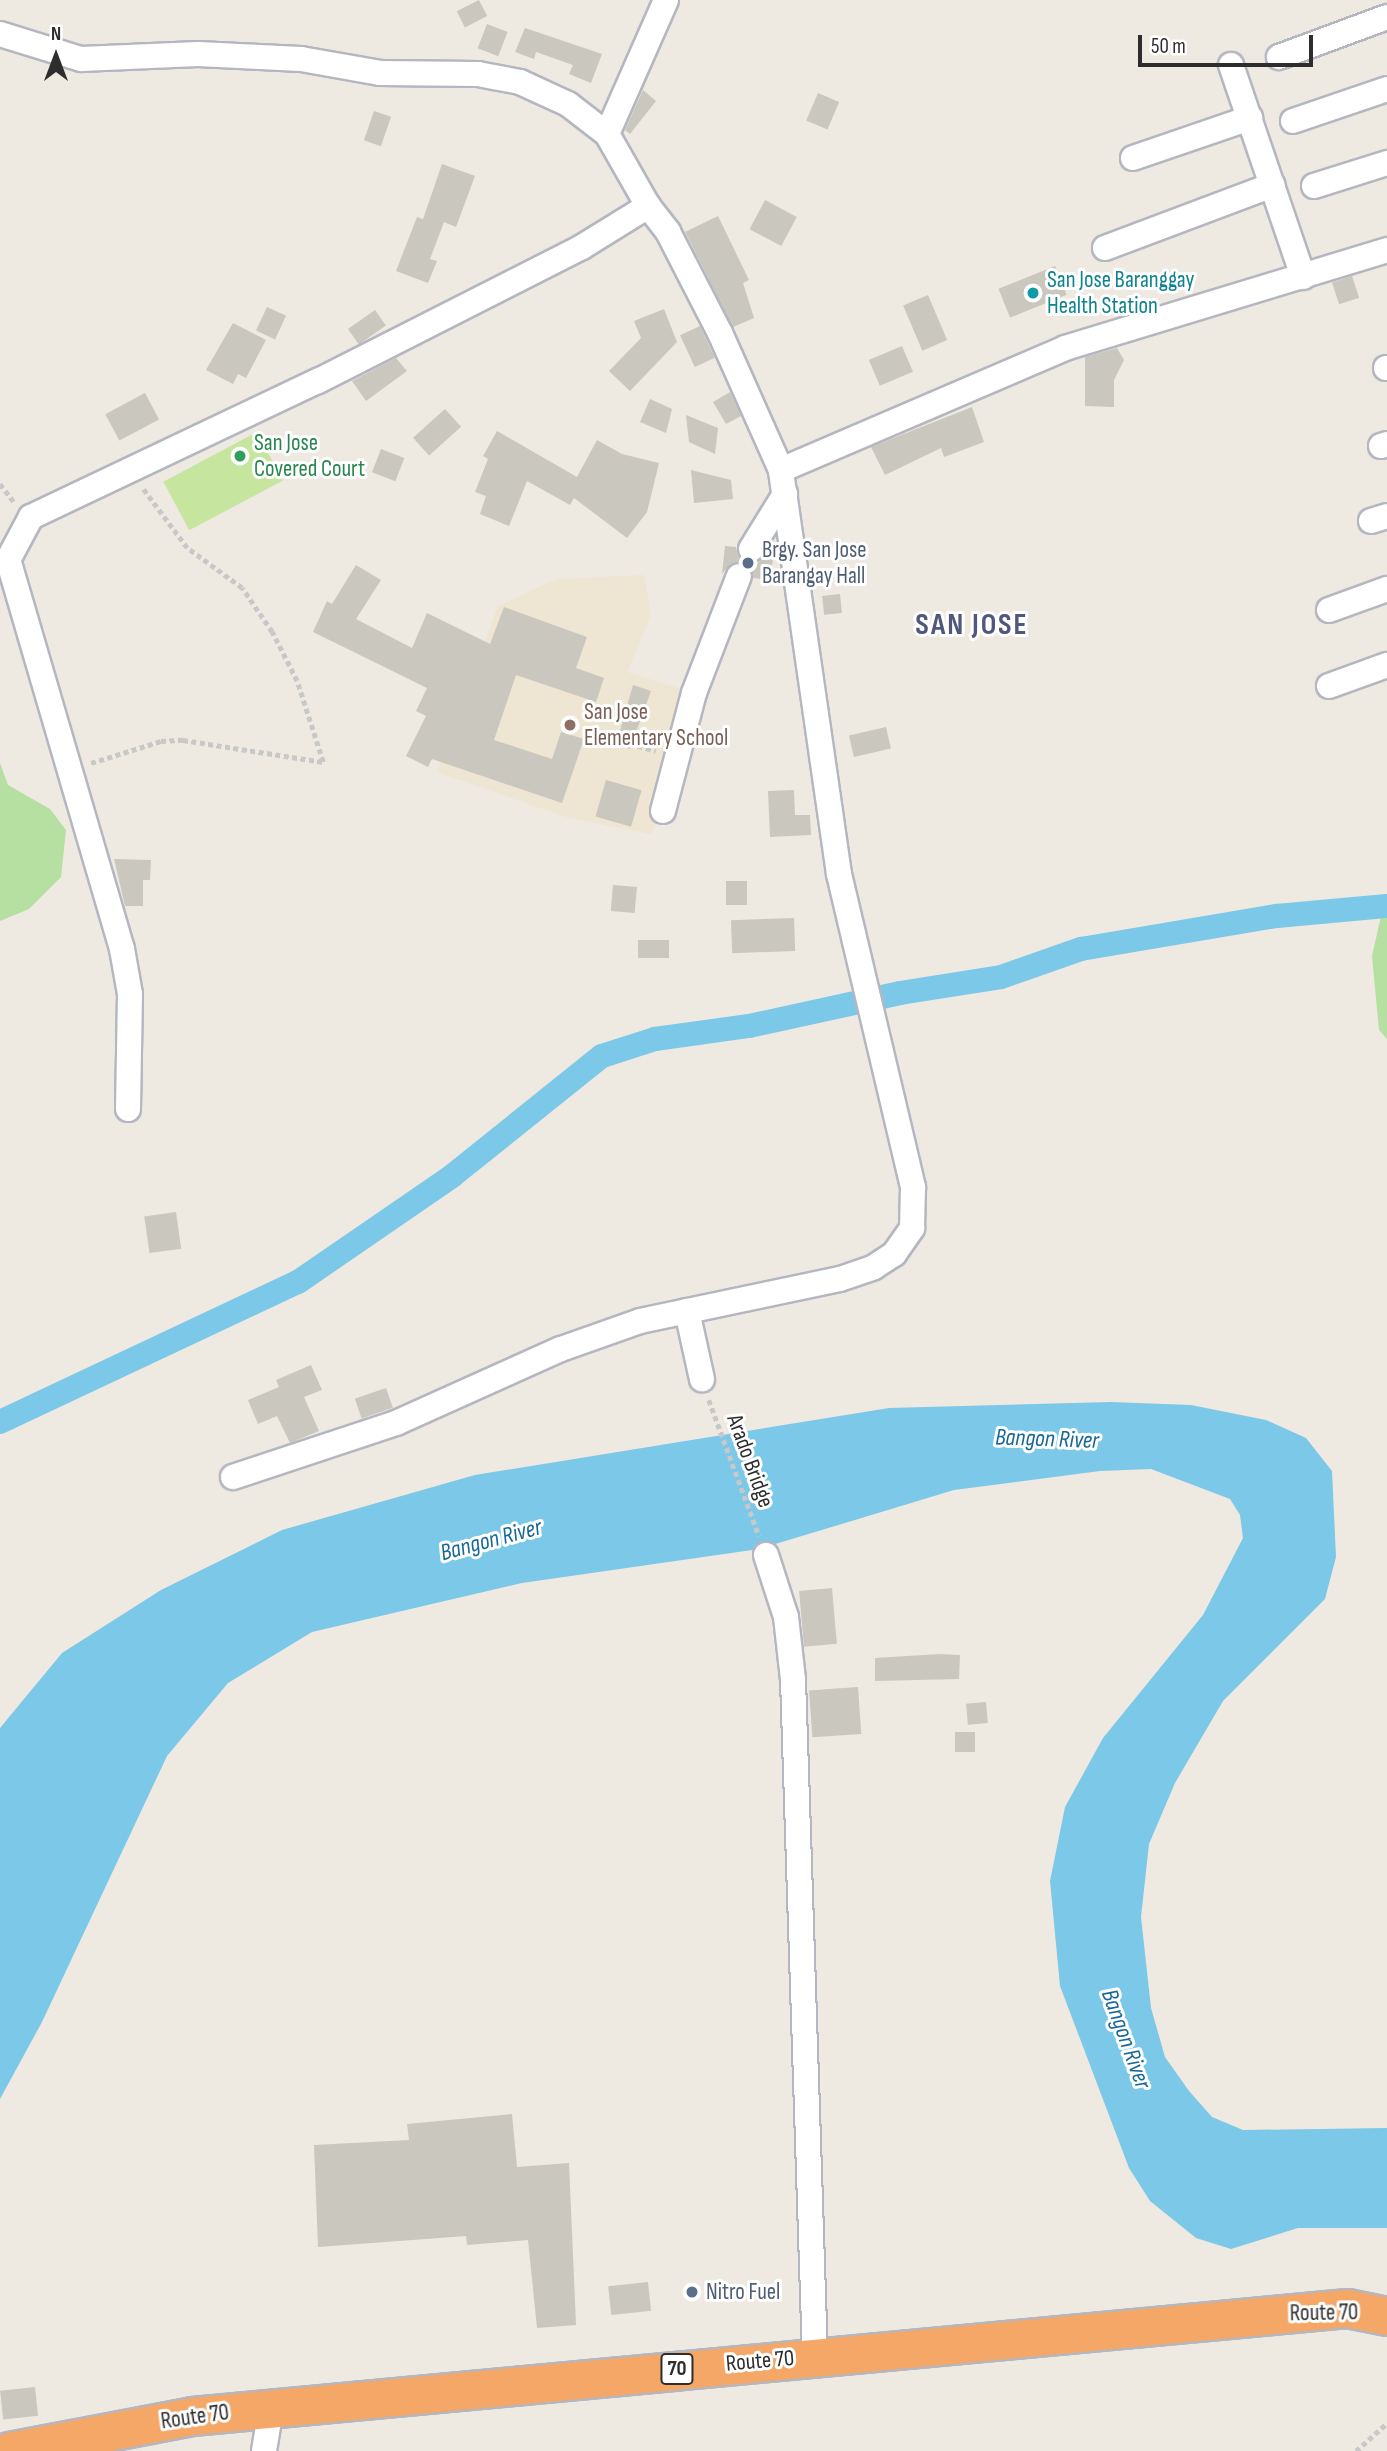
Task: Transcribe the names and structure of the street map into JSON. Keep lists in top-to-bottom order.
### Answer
{
  "streets": {
    "highway": ["Route 70", "70"],
    "path": ["Arado Bridge"]
  },
  "districts": ["SAN JOSE"],
  "water": ["Bangon River"],
  "places": [
    "San Jose Baranggay Health Station",
    "San Jose Covered Court",
    "Brgy. San Jose Barangay Hall",
    "San Jose Elementary School",
    "Nitro Fuel"
  ],
  "scale_bar": "50 m",
  "north": "top"
}
